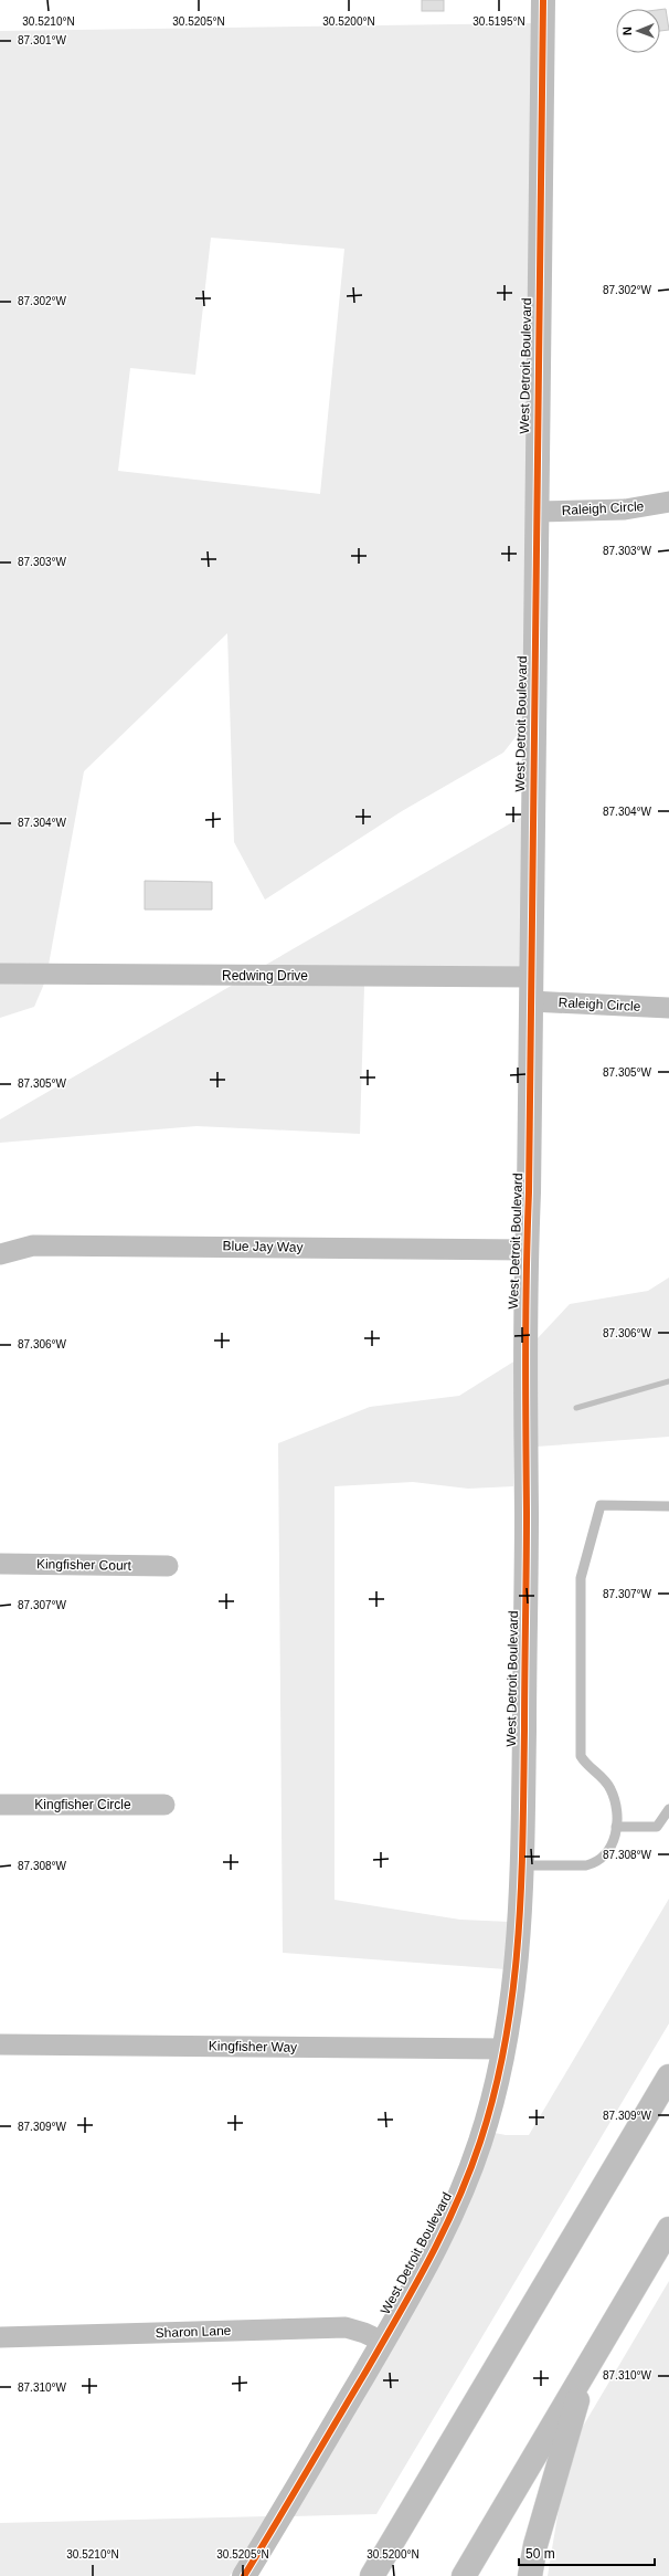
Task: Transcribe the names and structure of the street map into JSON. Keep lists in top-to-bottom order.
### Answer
{
  "streets": {
    "main road": ["West Detroit Boulevard"],
    "street": [
      "Raleigh Circle",
      "Redwing Drive",
      "Blue Jay Way",
      "Kingfisher Court",
      "Kingfisher Circle",
      "Kingfisher Way",
      "Sharon Lane"
    ]
  },
  "crossings": [
    ["West Detroit Boulevard", "Raleigh Circle"],
    ["West Detroit Boulevard", "Redwing Drive"],
    ["West Detroit Boulevard", "Blue Jay Way"],
    ["West Detroit Boulevard", "Kingfisher Way"],
    ["West Detroit Boulevard", "Sharon Lane"]
  ],
  "scale_bar": "50 m",
  "north": "left",
  "coordinates": [
    "30.5210°N",
    "30.5205°N",
    "30.5200°N",
    "30.5195°N",
    "87.301°W",
    "87.302°W",
    "87.303°W",
    "87.304°W",
    "87.305°W",
    "87.306°W",
    "87.307°W",
    "87.308°W",
    "87.309°W",
    "87.310°W"
  ]
}
